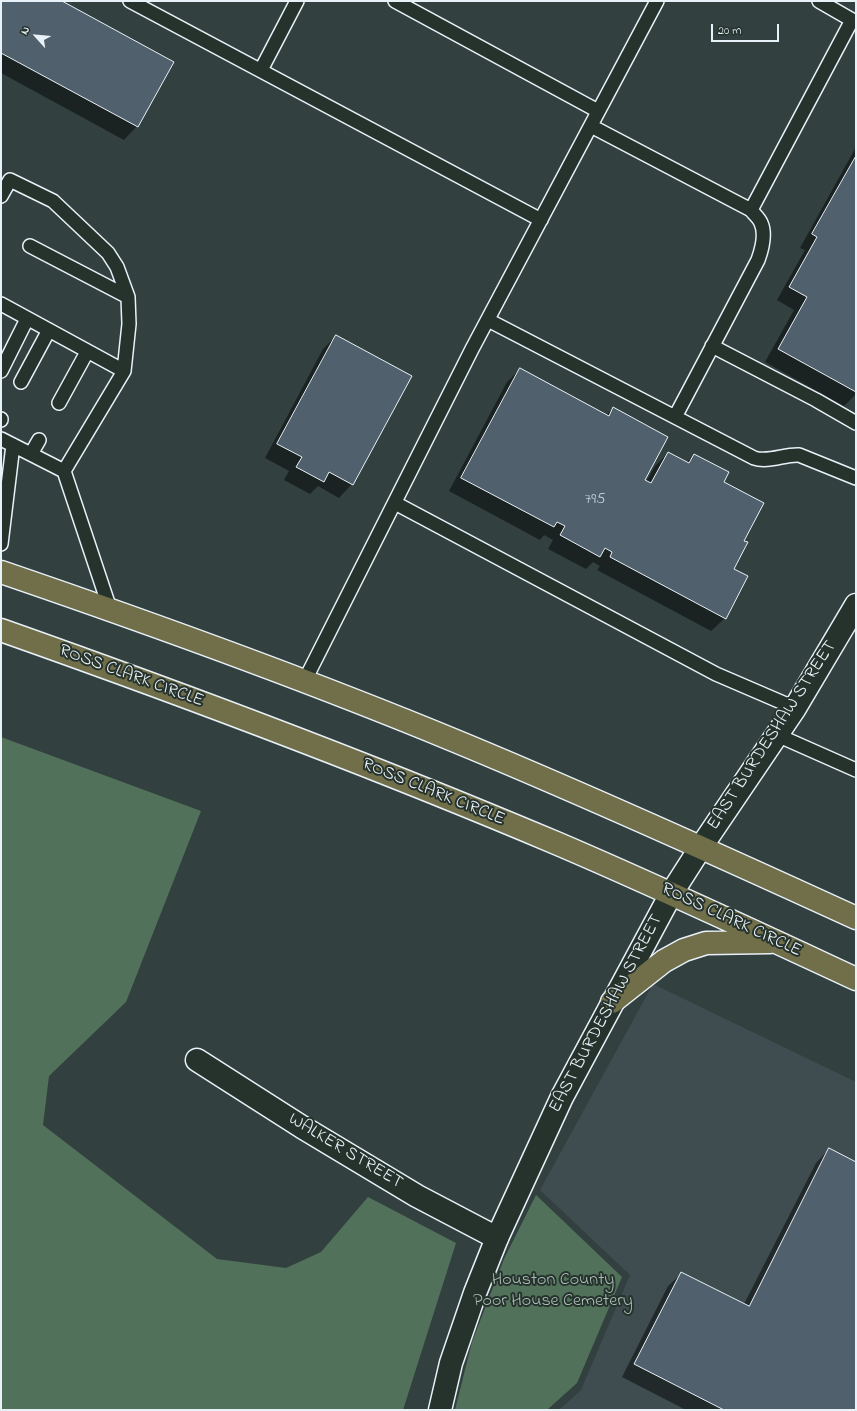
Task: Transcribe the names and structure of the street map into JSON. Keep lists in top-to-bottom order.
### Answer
{
  "streets": {
    "highway": ["ROSS CLARK CIRCLE"],
    "street": ["EAST BURDESHAW STREET", "WALKER STREET"]
  },
  "crossings": [
    ["ROSS CLARK CIRCLE", "EAST BURDESHAW STREET"],
    ["EAST BURDESHAW STREET", "WALKER STREET"]
  ],
  "parks": ["Houston County Poor House Cemetery"],
  "house_numbers": ["795"],
  "scale_bar": "20 m",
  "north": "top left"
}
